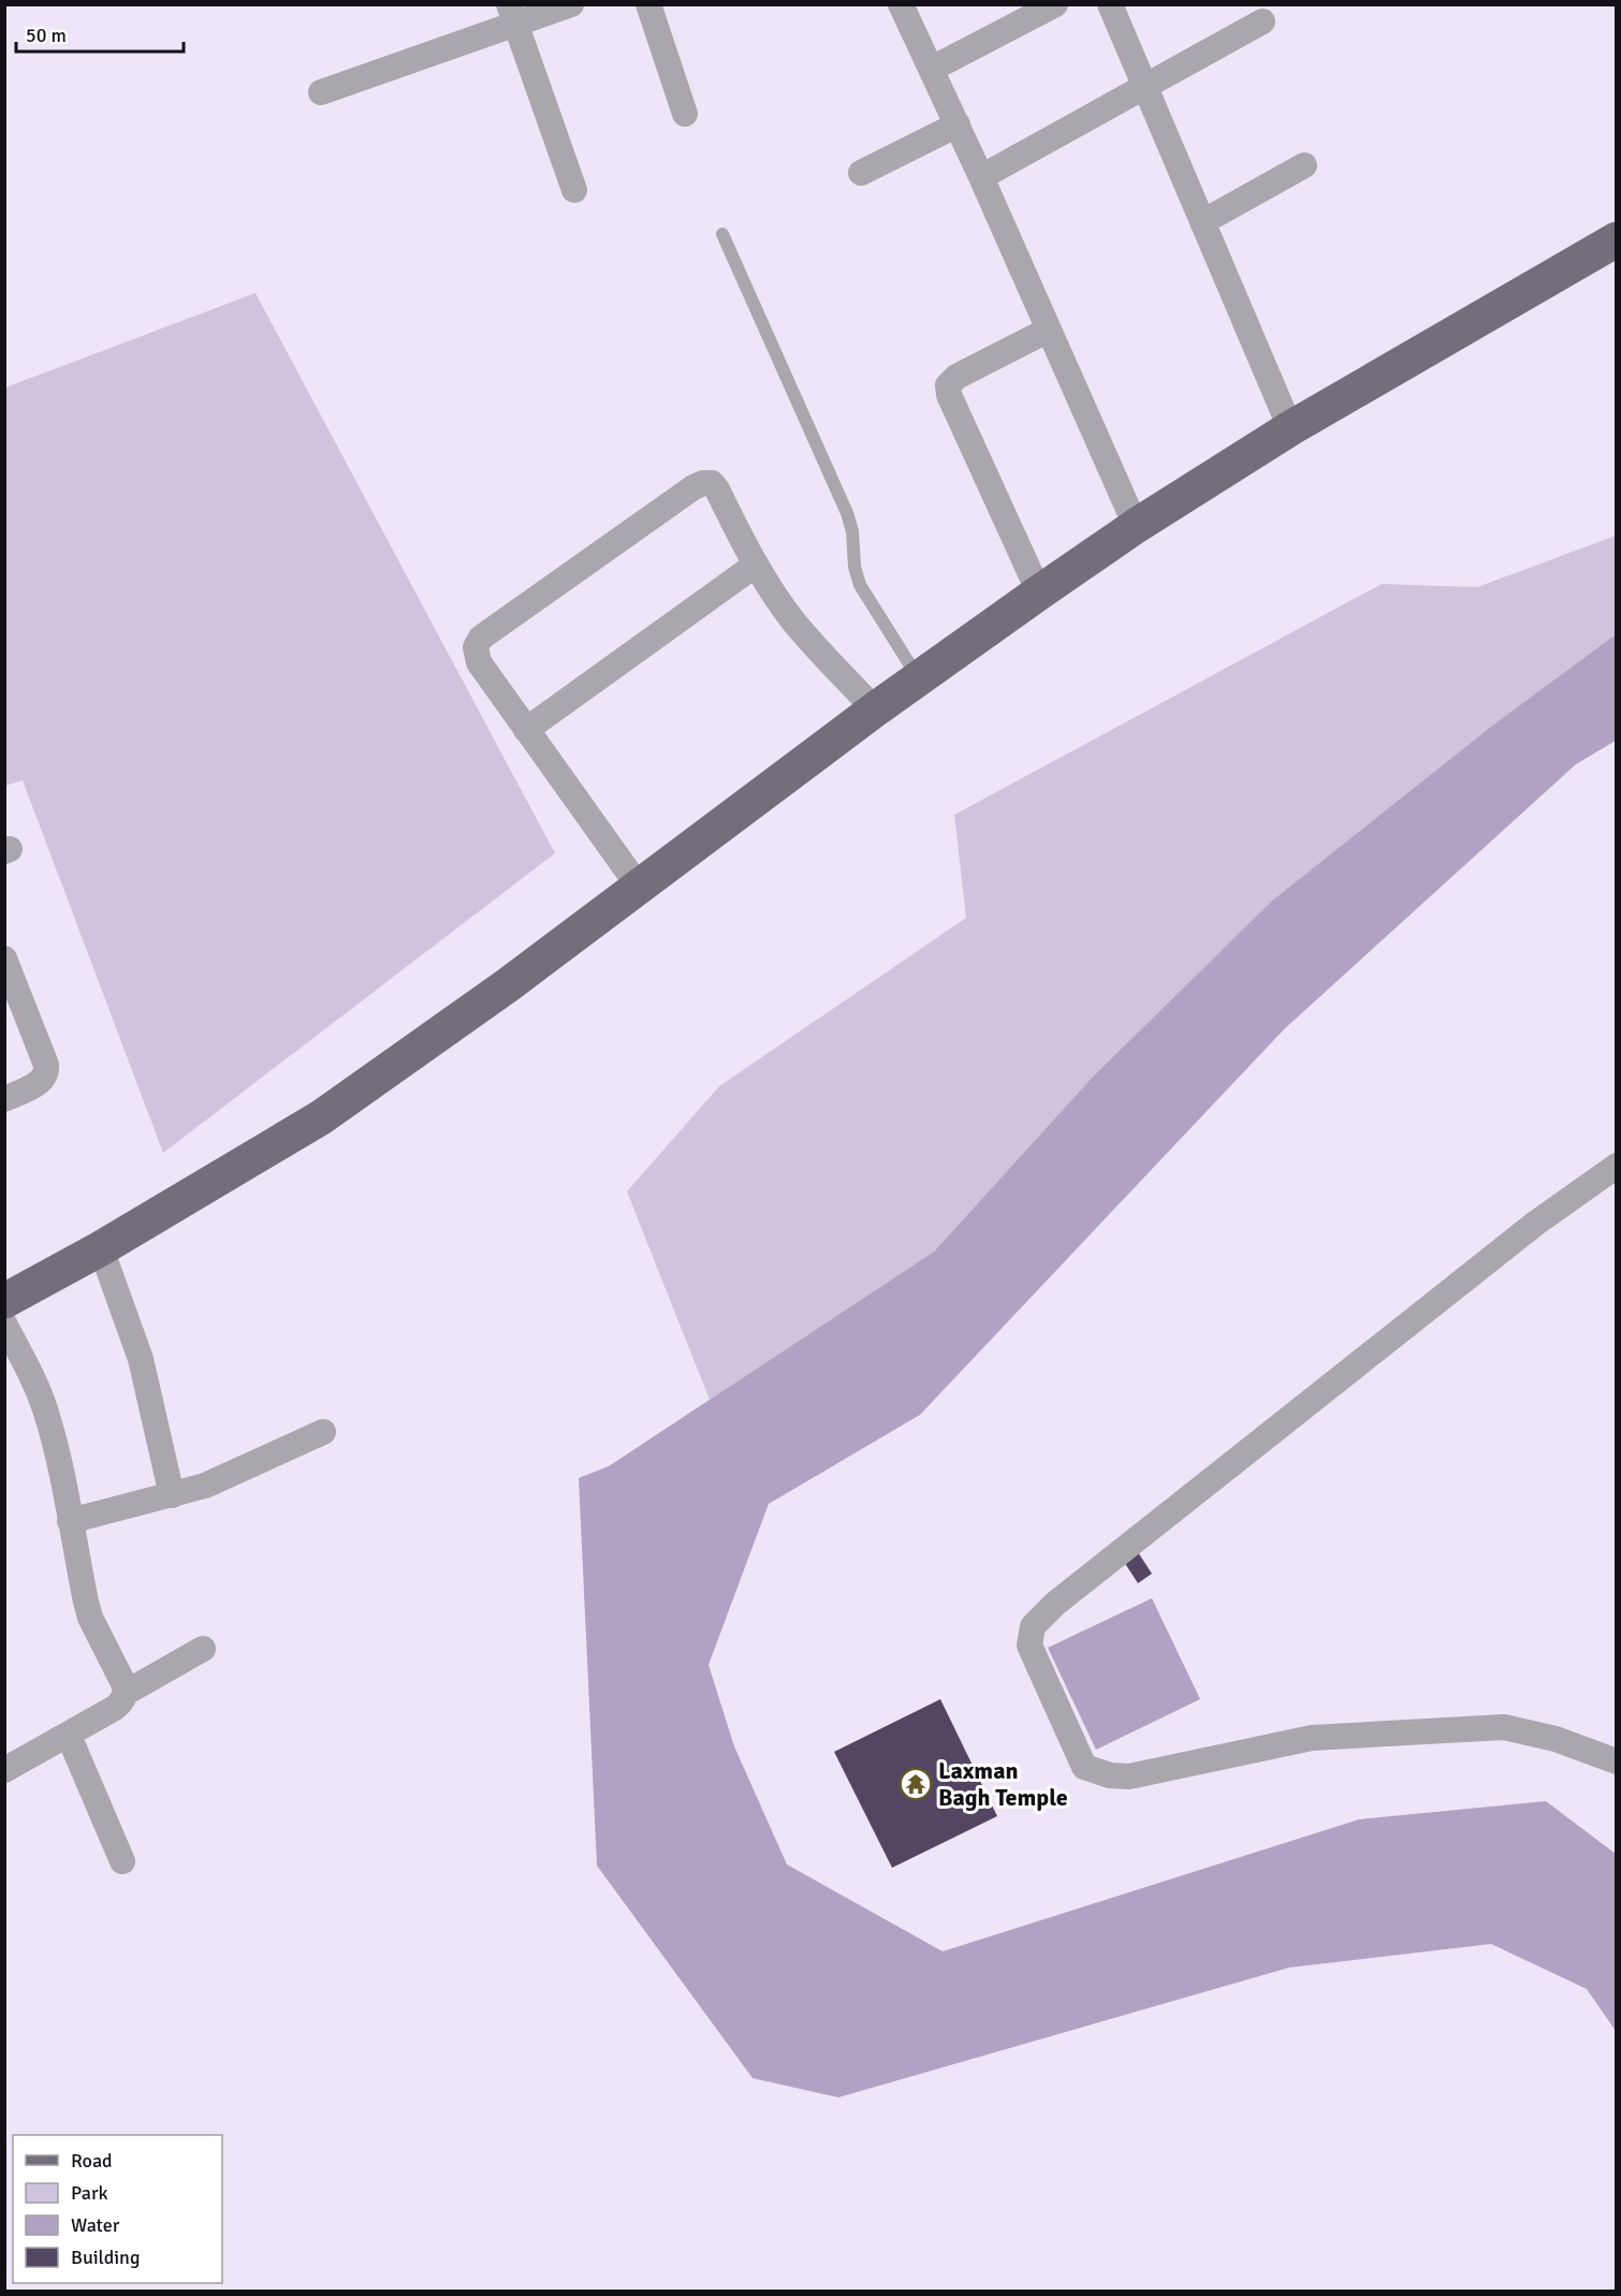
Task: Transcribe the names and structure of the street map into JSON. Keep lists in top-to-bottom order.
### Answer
{
  "places": {
    "temple": ["Laxman Bagh Temple"]
  },
  "legend": [
    "Road",
    "Park",
    "Water",
    "Building"
  ],
  "scale_bar": "50 m"
}
